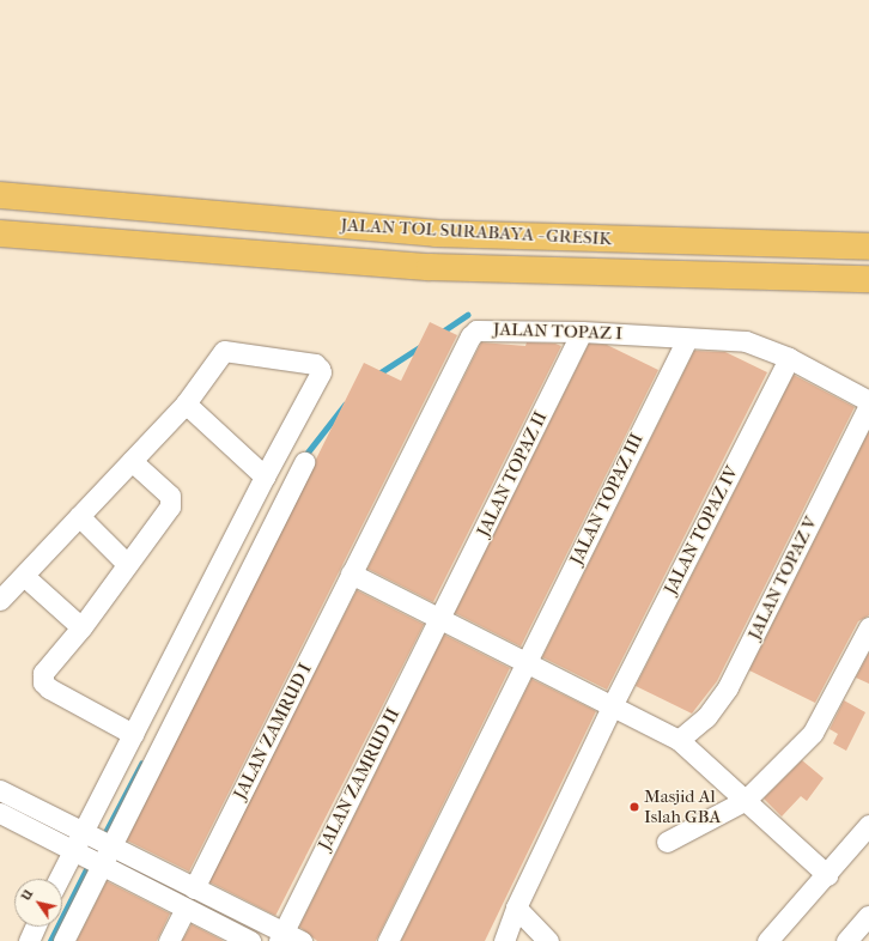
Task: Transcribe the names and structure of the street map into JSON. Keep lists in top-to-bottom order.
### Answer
{
  "streets": {
    "highway": ["JALAN TOL SURABAYA - GRESIK"],
    "street": [
      "JALAN TOPAZ I",
      "JALAN TOPAZ II",
      "JALAN TOPAZ III",
      "JALAN TOPAZ IV",
      "JALAN TOPAZ V",
      "JALAN ZAMRUD I",
      "JALAN ZAMRUD II"
    ]
  },
  "crossings": [
    ["JALAN TOPAZ I", "JALAN TOPAZ II"],
    ["JALAN TOPAZ I", "JALAN TOPAZ III"],
    ["JALAN TOPAZ I", "JALAN TOPAZ IV"],
    ["JALAN TOPAZ I", "JALAN TOPAZ V"],
    ["JALAN TOPAZ I", "JALAN ZAMRUD I"],
    ["JALAN TOPAZ II", "JALAN ZAMRUD II"]
  ],
  "places": ["Masjid Al Islah GBA"],
  "north": "top left"
}
